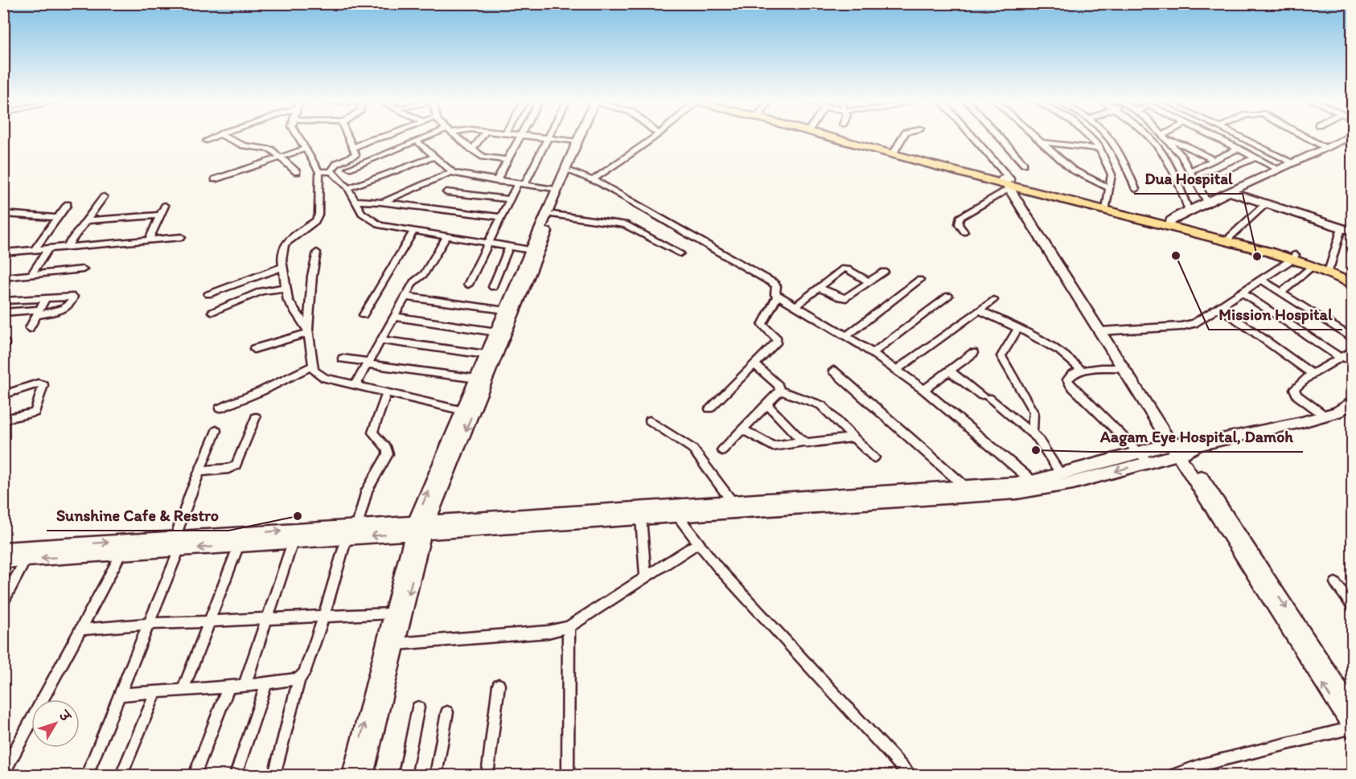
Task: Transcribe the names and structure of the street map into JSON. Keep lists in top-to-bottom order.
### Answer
{
  "places": [
    "Mission Hospital",
    "Dua Hospital",
    "Aagam Eye Hospital, Damoh",
    "Sunshine Cafe & Restro"
  ],
  "north": "top right"
}
